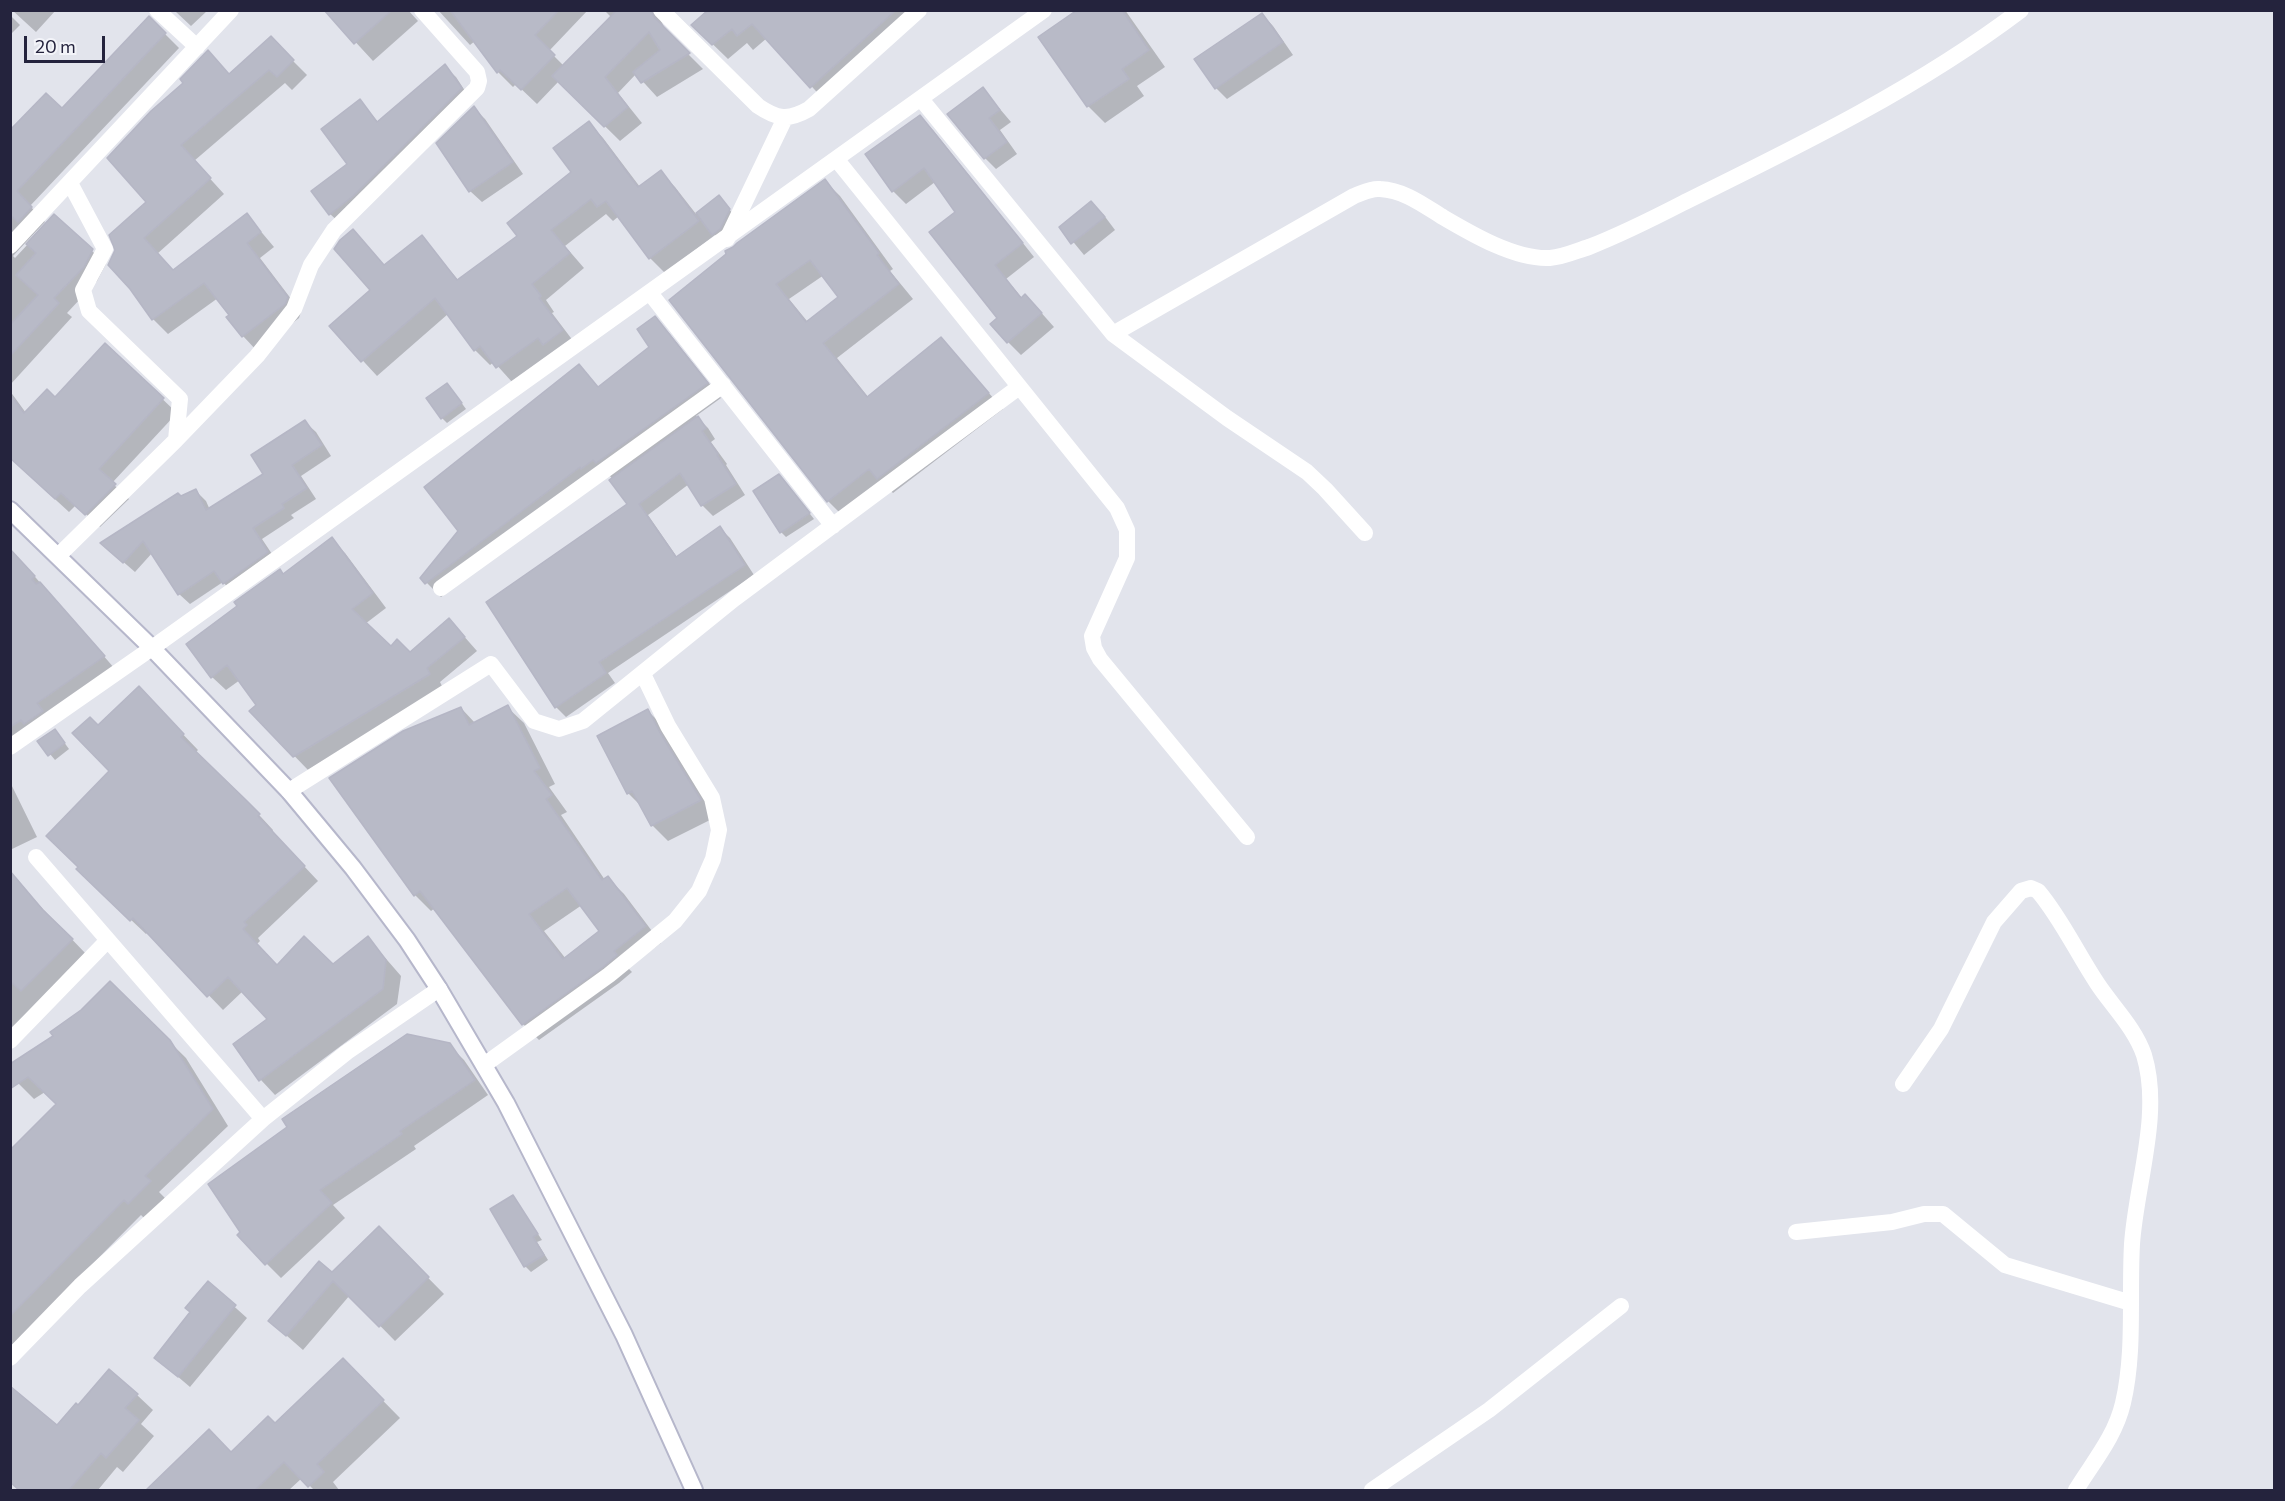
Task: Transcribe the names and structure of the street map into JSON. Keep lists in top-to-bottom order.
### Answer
{
  "scale_bar": "20 m"
}
